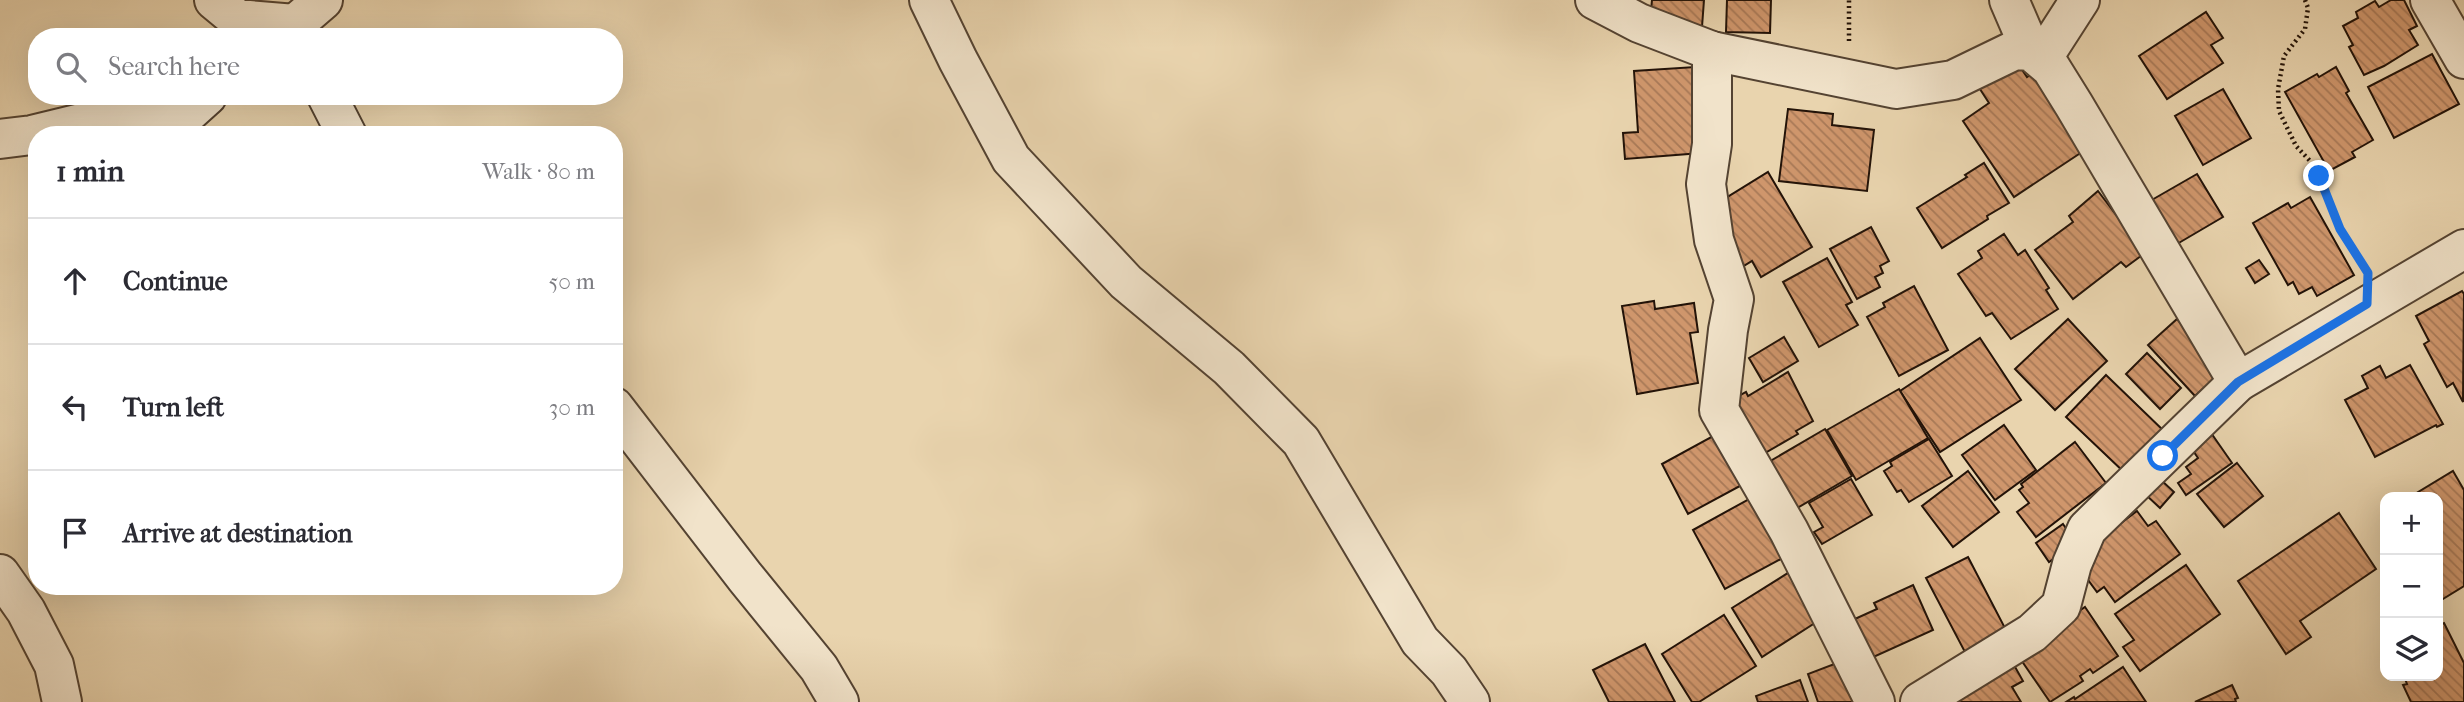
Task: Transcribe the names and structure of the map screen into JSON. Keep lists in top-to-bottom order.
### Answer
{
  "page": {
    "search": "Search here",
    "heading": ["1 min", "Walk · 80 m"],
    "list": [
      ["Continue", "50 m"],
      ["Turn left", "30 m"],
      "Arrive at destination"
    ],
    "map_buttons": ["+", "−"]
  }
}
